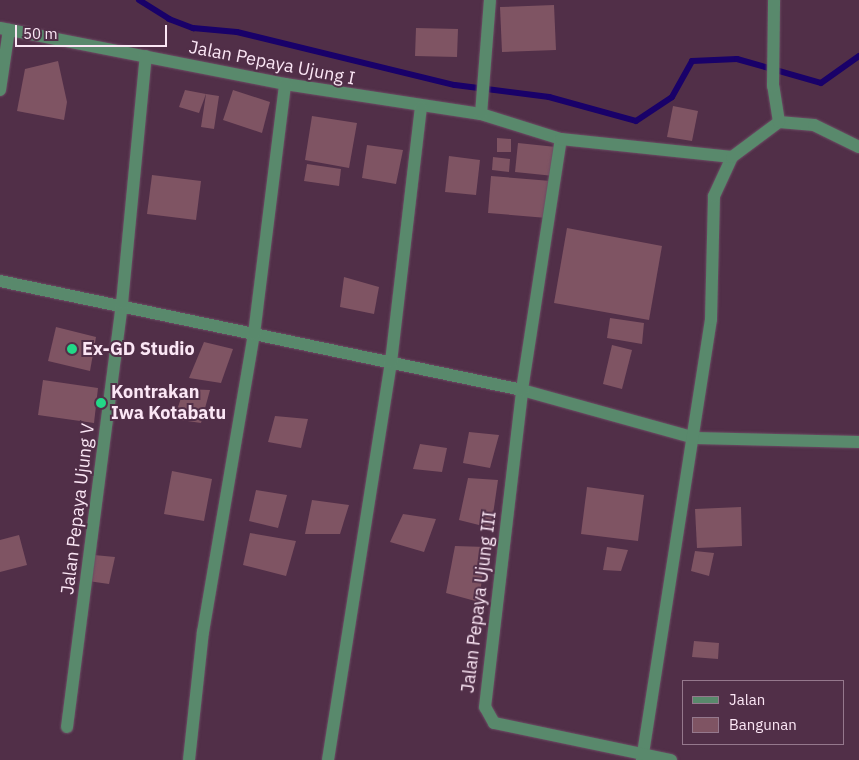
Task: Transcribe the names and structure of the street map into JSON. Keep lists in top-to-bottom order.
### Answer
{
  "streets": {
    "street": ["Jalan Pepaya Ujung I", "Jalan Pepaya Ujung V", "Jalan Pepaya Ujung III"]
  },
  "crossings": [
    ["Jalan Pepaya Ujung I", "Jalan Pepaya Ujung V"],
    ["Jalan Pepaya Ujung I", "Jalan Pepaya Ujung III"]
  ],
  "places": ["Ex-GD Studio", "Kontrakan Iwa Kotabatu"],
  "legend": ["Jalan", "Bangunan"],
  "scale_bar": "50 m"
}
